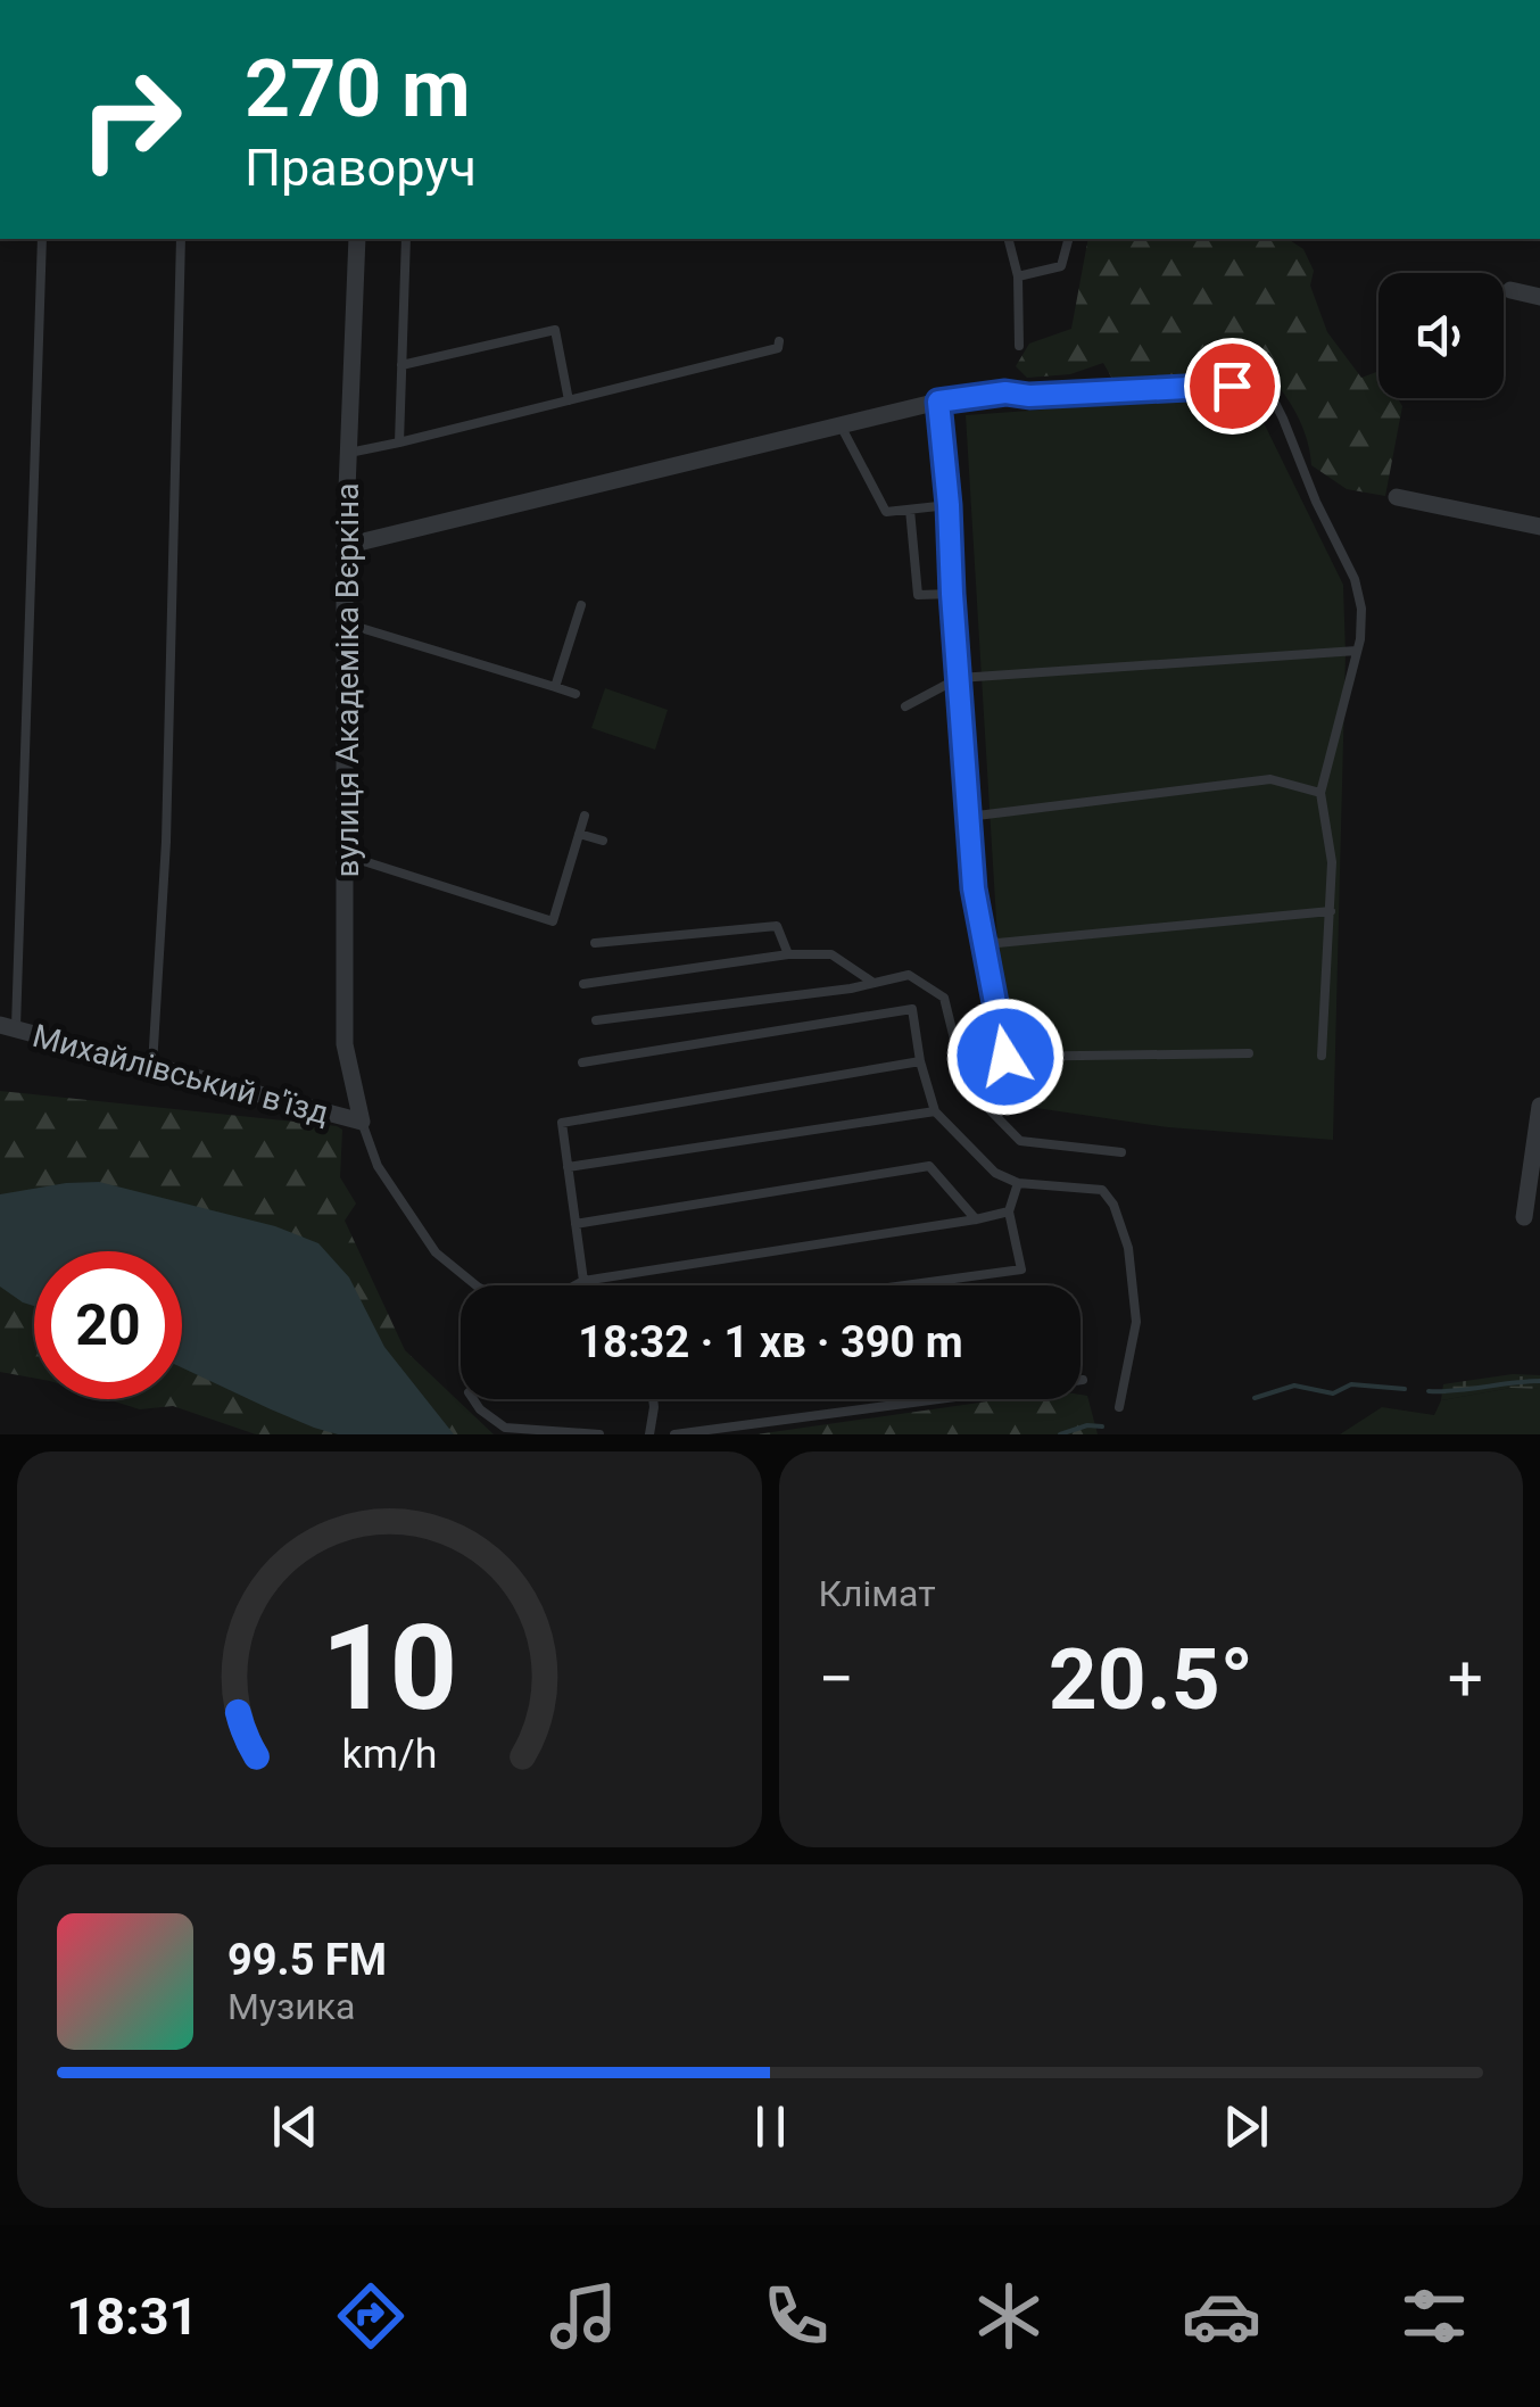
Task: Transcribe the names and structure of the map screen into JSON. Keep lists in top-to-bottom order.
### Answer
{
  "streets": {
    "street": ["вулиця Академіка Вєркіна", "Михайлівський в'їзд"]
  },
  "crossings": [
    ["вулиця Академіка Вєркіна", "Михайлівський в'їзд"]
  ],
  "page": {
    "turn": ["270 m", "Праворуч"],
    "limit": "20",
    "trip": "18:32 · 1 хв · 390 m",
    "tile": "Клімат",
    "heat": ["−", "20.5°", "+"],
    "song": ["99.5 FM", "Музика"],
    "tabs": "18:31",
    "gauge": ["10", "km/h"]
  }
}
